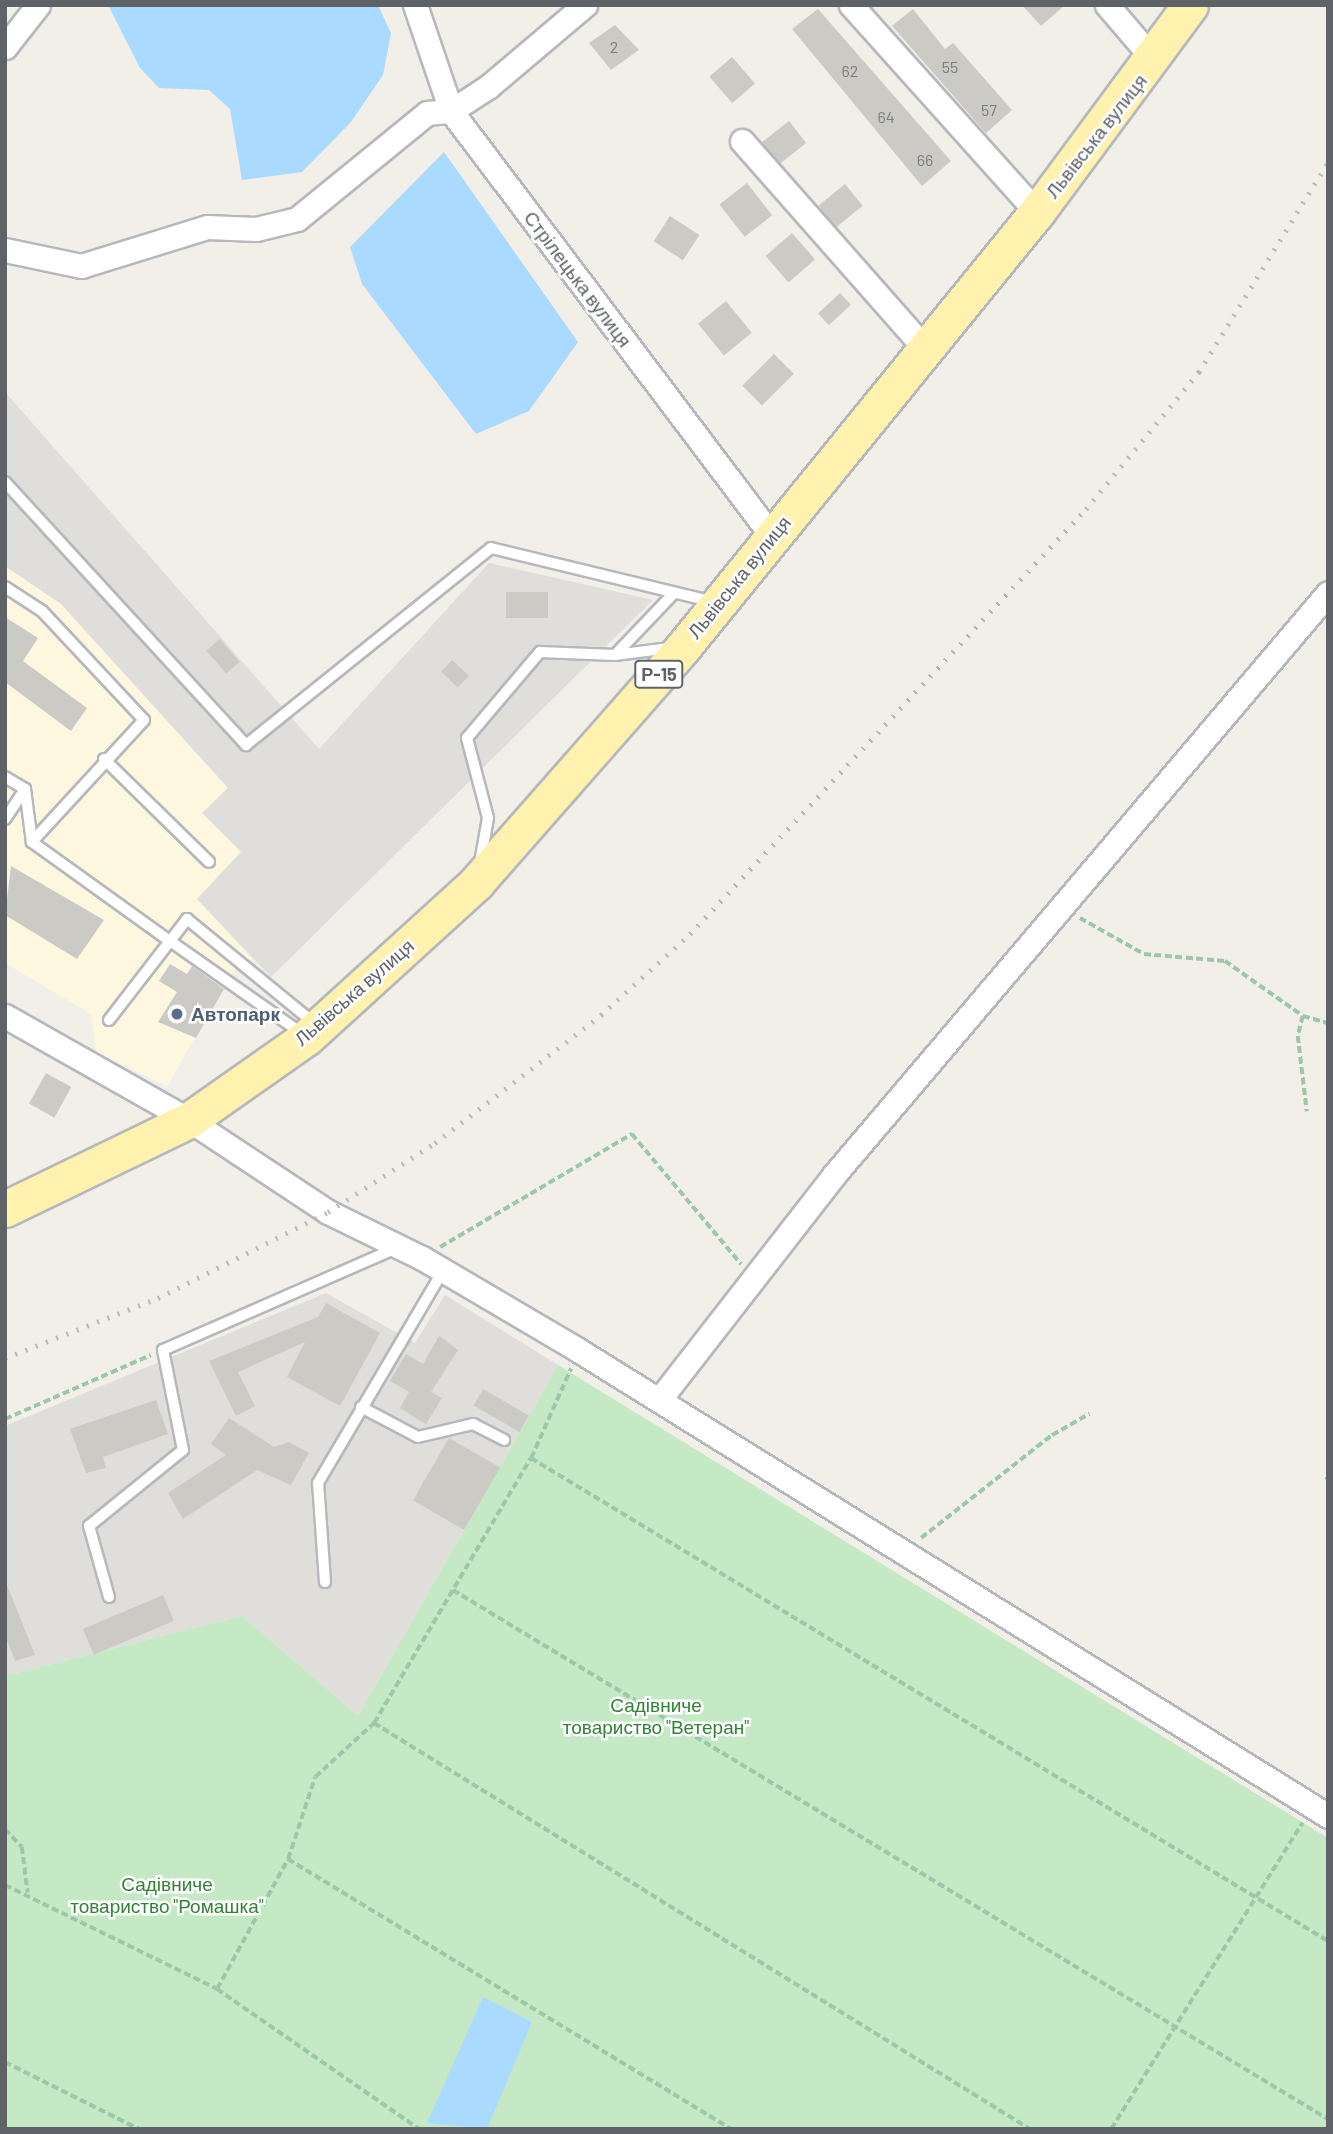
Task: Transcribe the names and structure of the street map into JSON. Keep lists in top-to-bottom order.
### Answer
{
  "streets": {
    "main road": ["Львівська вулиця", "Р-15"],
    "street": ["Стрілецька вулиця"]
  },
  "crossings": [
    ["Львівська вулиця", "Стрілецька вулиця"]
  ],
  "parks": ["Садівниче товариство \"Ветеран\"", "Садівниче товариство \"Ромашка\""],
  "places": ["Автопарк"],
  "house_numbers": [
    "2",
    "55",
    "62",
    "57",
    "64",
    "66"
  ]
}
